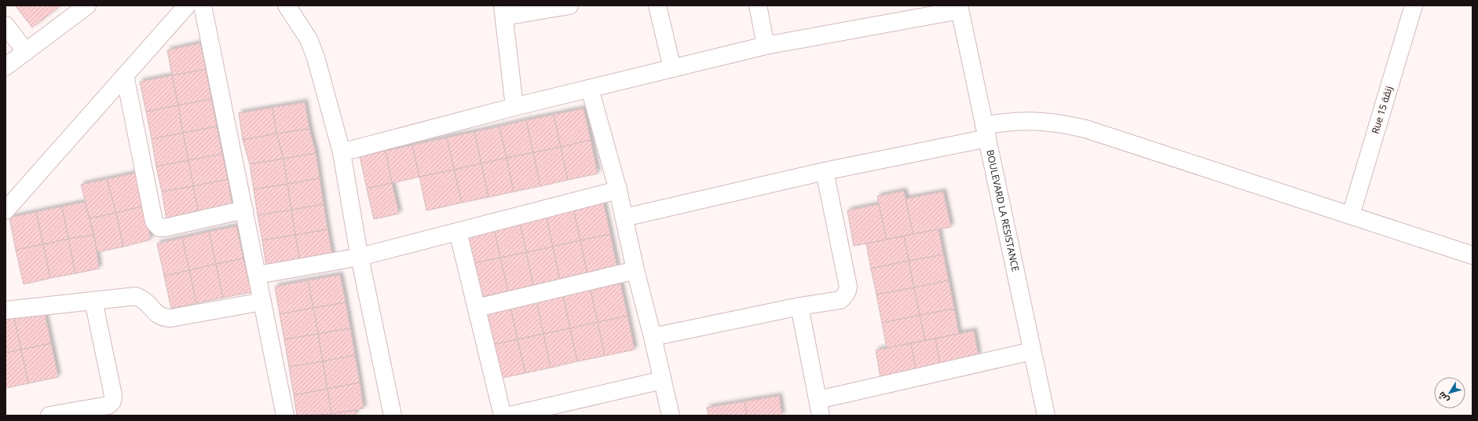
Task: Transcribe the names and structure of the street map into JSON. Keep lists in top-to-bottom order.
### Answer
{
  "streets": {
    "street": ["Rue 15 زنقة", "BOULEVARD LA RESISTANCE"]
  },
  "north": "bottom left"
}
